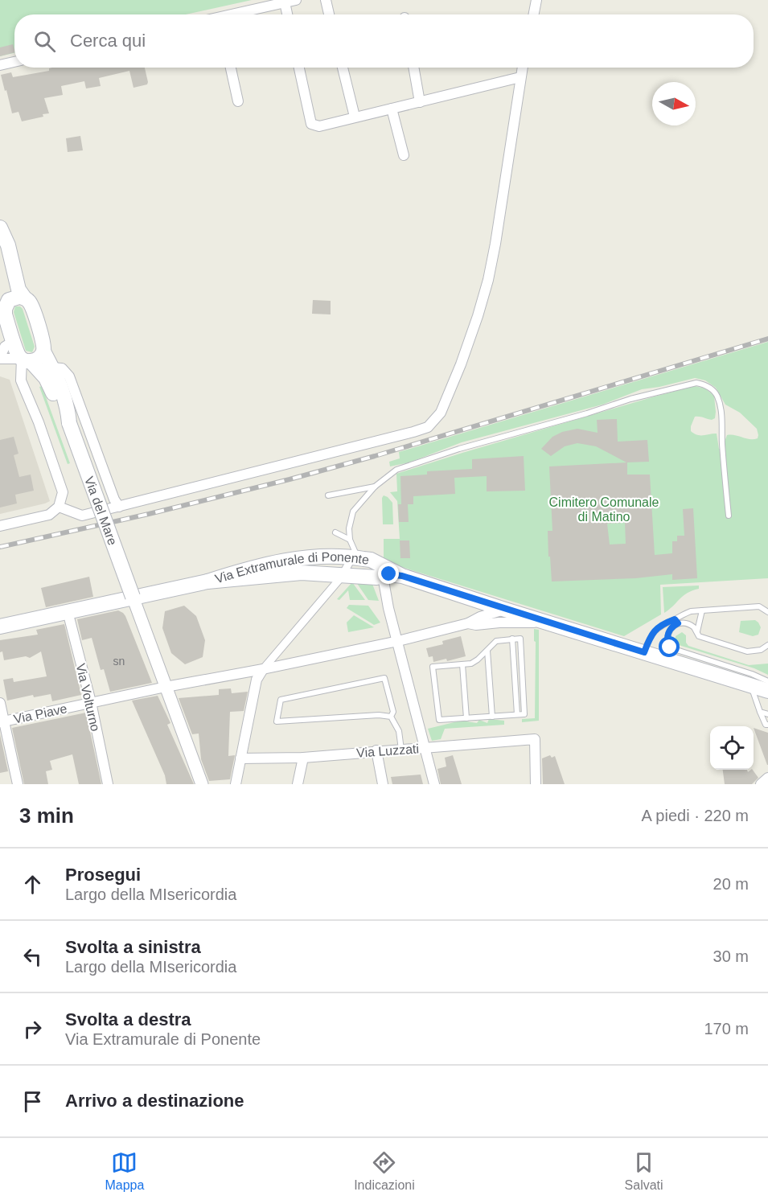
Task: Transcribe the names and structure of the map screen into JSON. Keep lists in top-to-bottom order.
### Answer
{
  "streets": {
    "main road": ["Via del Mare", "Via Extramurale di Ponente"],
    "street": ["Via Volturno", "Via Piave", "Via Luzzati"]
  },
  "crossings": [
    ["Via del Mare", "Via Extramurale di Ponente"],
    ["Via Extramurale di Ponente", "Via Volturno"],
    ["Via Extramurale di Ponente", "Via Piave"],
    ["Via Volturno", "Via Piave"]
  ],
  "parks": ["Cimitero Comunale di Matino"],
  "house_numbers": ["sn"],
  "north": "right",
  "page": {
    "search": "Cerca qui",
    "heading": ["3 min", "A piedi · 220 m"],
    "list": [
      ["Prosegui", "Largo della MIsericordia", "20 m"],
      ["Svolta a sinistra", "Largo della MIsericordia", "30 m"],
      ["Svolta a destra", "Via Extramurale di Ponente", "170 m"],
      "Arrivo a destinazione"
    ],
    "nav": ["Mappa", "Indicazioni", "Salvati"]
  }
}
